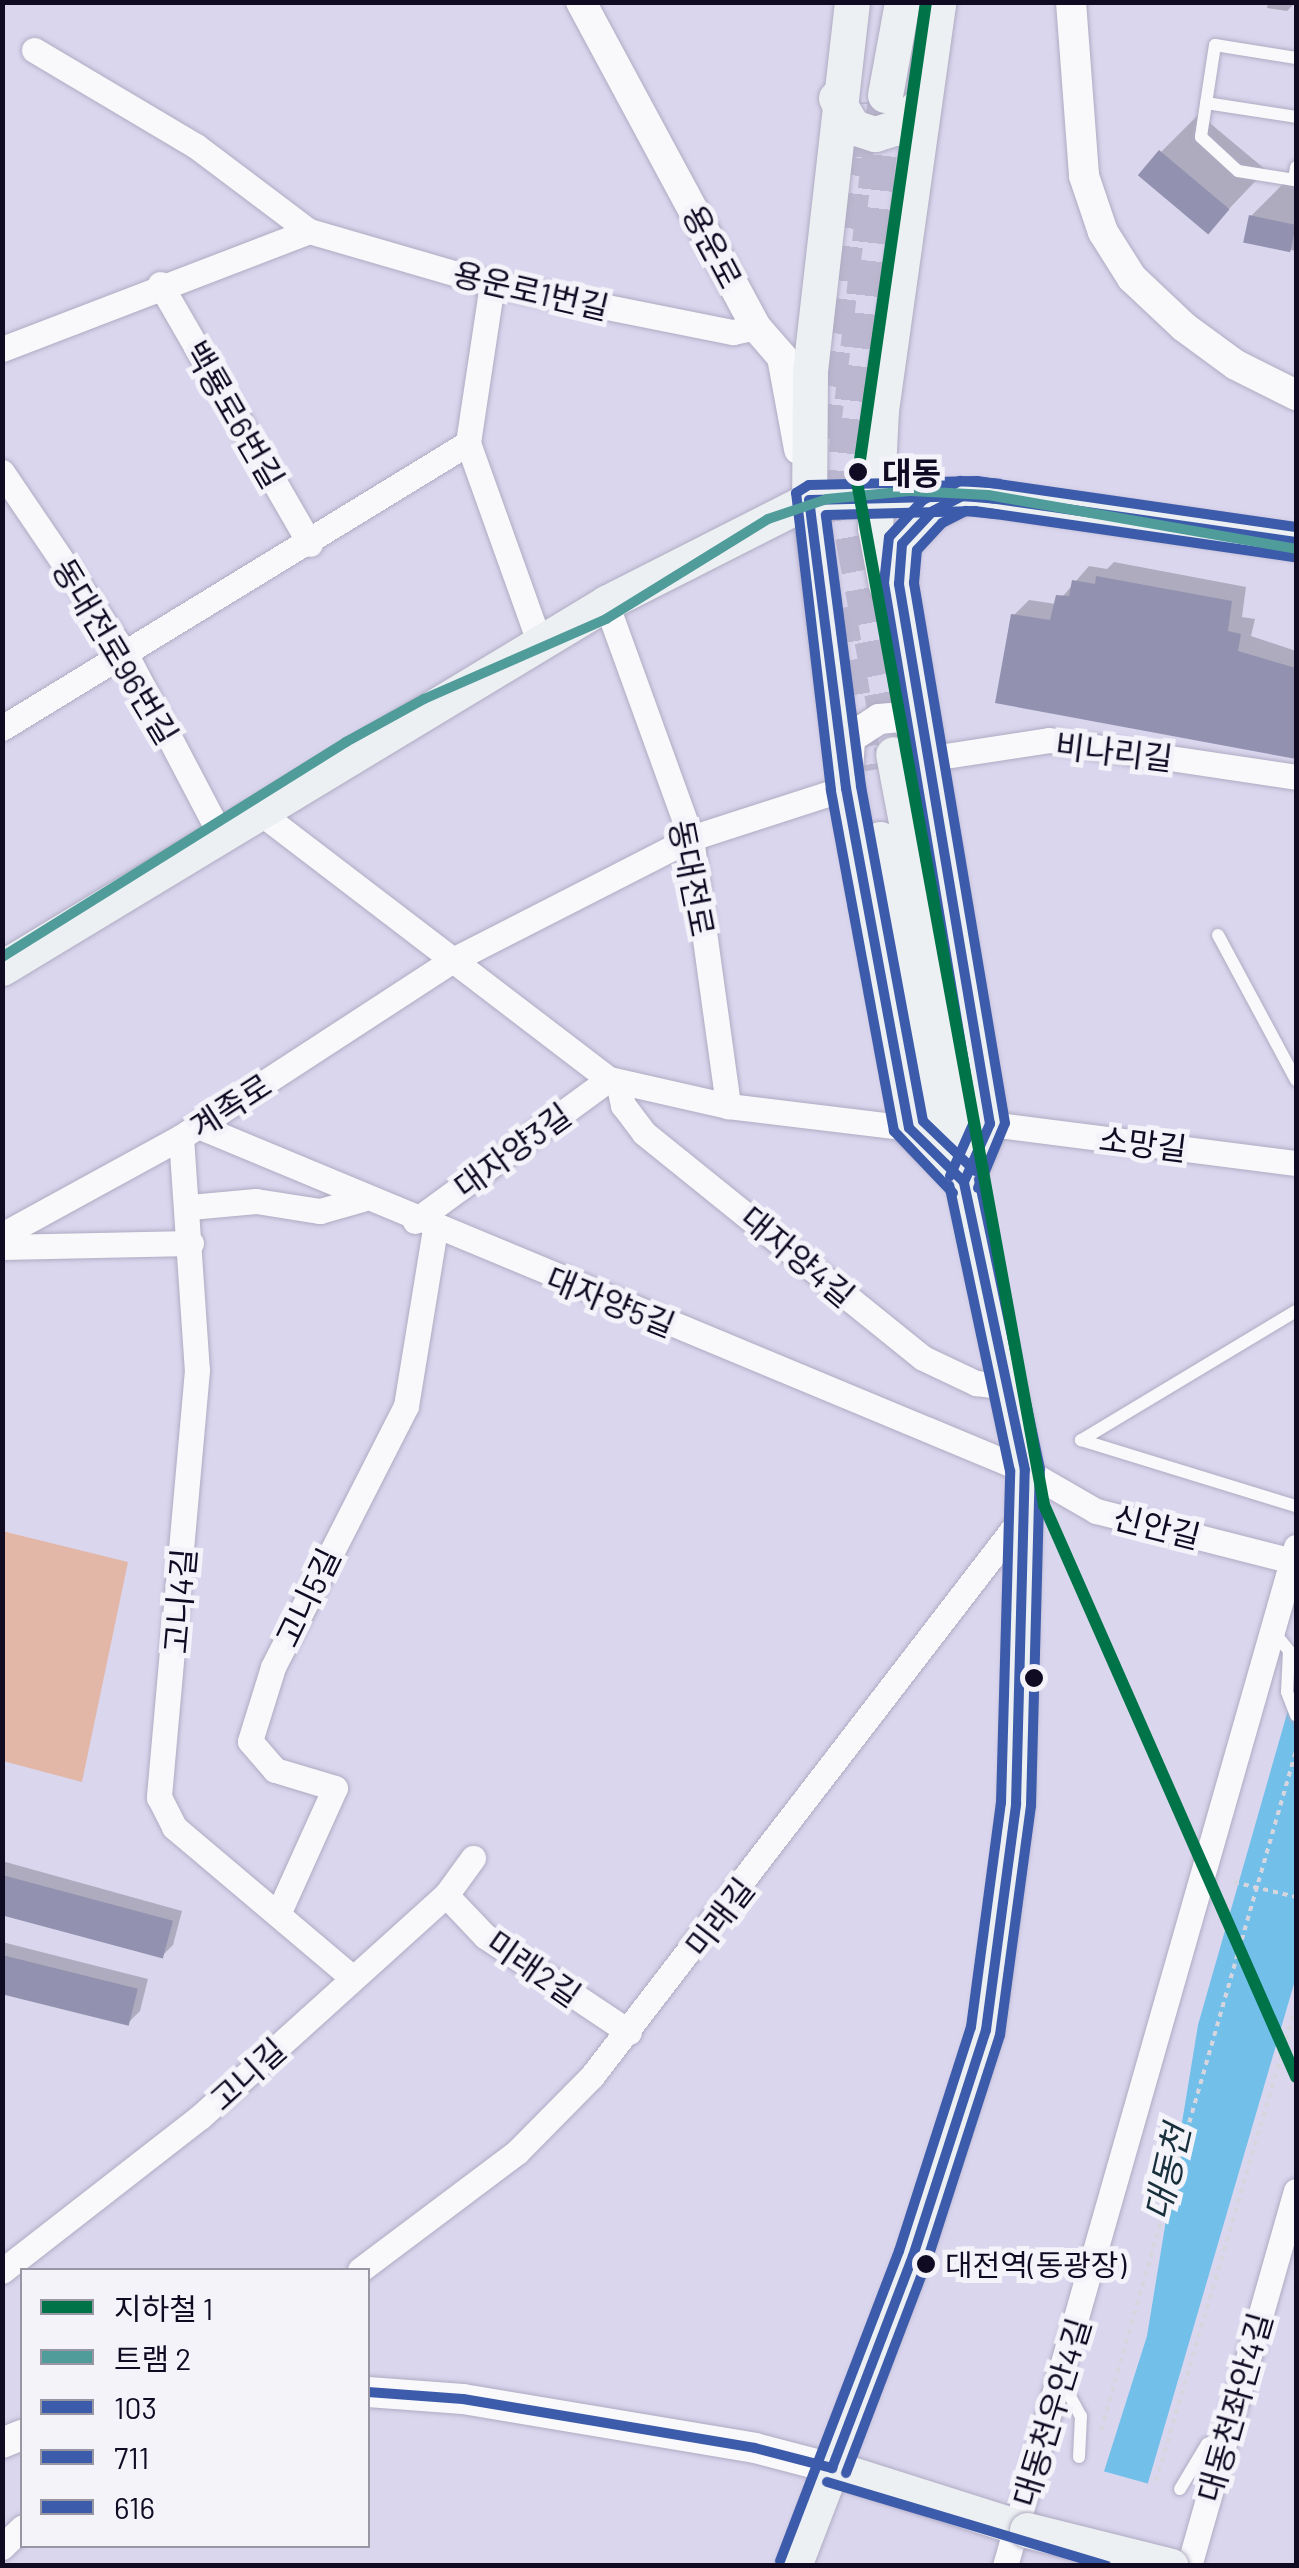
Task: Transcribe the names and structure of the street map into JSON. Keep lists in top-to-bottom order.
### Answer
{
  "streets": {
    "street": [
      "용운로",
      "용운로1번길",
      "백룡로6번길",
      "동대전로96번길",
      "비나리길",
      "동대전로",
      "계족로",
      "소망길",
      "대자양3길",
      "대자양4길",
      "대자양5길",
      "신안길",
      "고니5길",
      "고니4길",
      "미래길",
      "미래2길",
      "고니길",
      "대동천좌안4길",
      "대동천우안4길"
    ]
  },
  "crossings": [
    ["용운로", "용운로1번길"],
    ["동대전로", "계족로"],
    ["계족로", "대자양5길"],
    ["계족로", "고니4길"],
    ["대자양3길", "대자양4길"],
    ["대자양3길", "대자양5길"],
    ["대자양3길", "고니5길"],
    ["대자양5길", "신안길"],
    ["대자양5길", "고니5길"],
    ["대자양5길", "고니4길"],
    ["신안길", "대동천우안4길"],
    ["고니5길", "고니4길"],
    ["고니4길", "고니길"],
    ["미래길", "미래2길"],
    ["미래2길", "고니길"]
  ],
  "water": ["대동천"],
  "places": ["대동", "대전역(동광장)"],
  "lines": [
    "metro line 1",
    "transit line 616",
    "tram line 2",
    "transit line 103",
    "transit line 711"
  ],
  "legend": [
    "지하철 1",
    "트램 2",
    "103",
    "711",
    "616"
  ]
}
